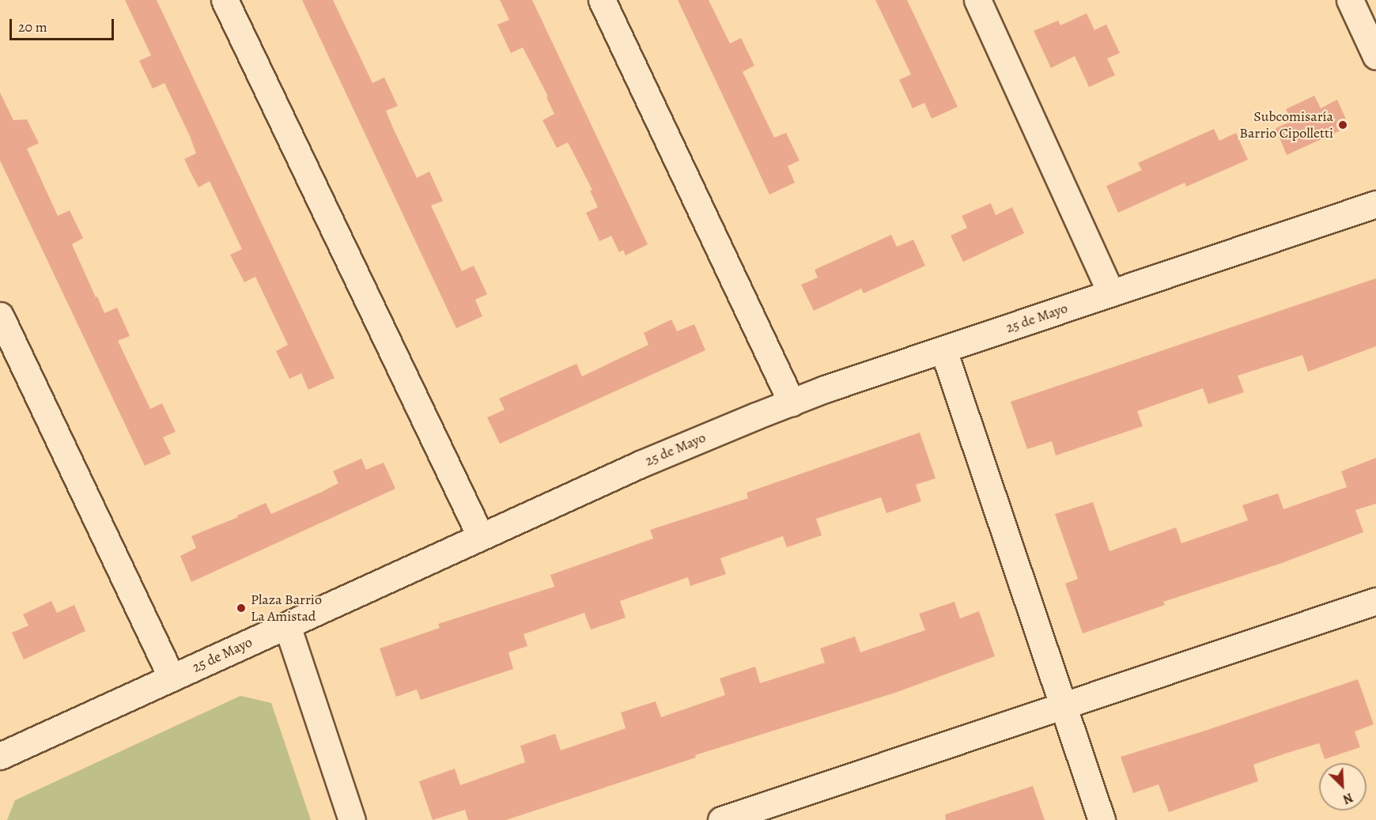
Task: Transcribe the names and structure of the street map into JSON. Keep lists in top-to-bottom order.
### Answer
{
  "streets": {
    "street": ["25 de Mayo"]
  },
  "places": ["Subcomisaría Barrio Cipolletti", "Plaza Barrio La Amistad"],
  "scale_bar": "20 m",
  "north": "bottom right"
}
